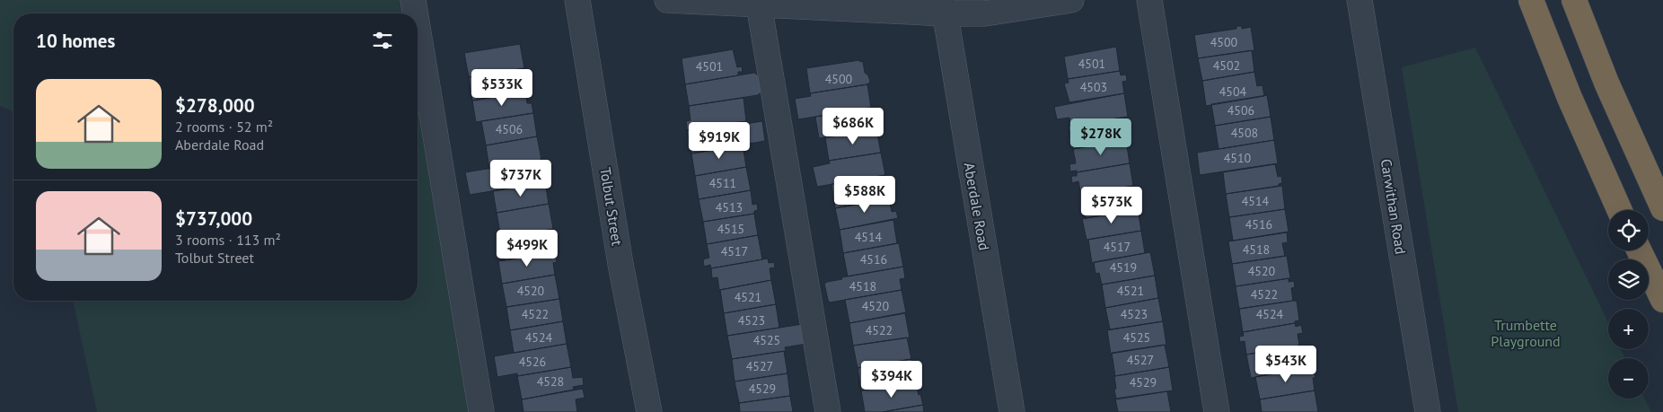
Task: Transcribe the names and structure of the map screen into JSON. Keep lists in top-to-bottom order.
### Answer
{
  "streets": {
    "street": ["Tolbut Street", "Aberdale Road", "Carwithan Road"]
  },
  "parks": ["Trumbette Playground"],
  "house_numbers": [
    "4500",
    "4501",
    "4502",
    "4501",
    "4500",
    "4503",
    "4504",
    "4506",
    "4506",
    "4508",
    "4510",
    "4511",
    "4514",
    "4513",
    "4516",
    "4515",
    "4514",
    "4517",
    "4518",
    "4517",
    "4516",
    "4519",
    "4520",
    "4518",
    "4520",
    "4521",
    "4522",
    "4521",
    "4520",
    "4522",
    "4523",
    "4524",
    "4523",
    "4522",
    "4524",
    "4525",
    "4525",
    "4527",
    "4526",
    "4527",
    "4528",
    "4529",
    "4529"
  ],
  "page": {
    "heading": "10 homes",
    "list": [
      {
        "name": "$278,000",
        "note": "2 rooms · 52 m² · Aberdale Road"
      },
      {
        "name": "$737,000",
        "note": "3 rooms · 113 m² · Tolbut Street"
      }
    ],
    "price": [
      "$533K",
      "$686K",
      "$278K",
      "$919K",
      "$737K",
      "$588K",
      "$573K",
      "$499K",
      "$543K",
      "$394K"
    ],
    "map_buttons": ["+", "−"]
  }
}
